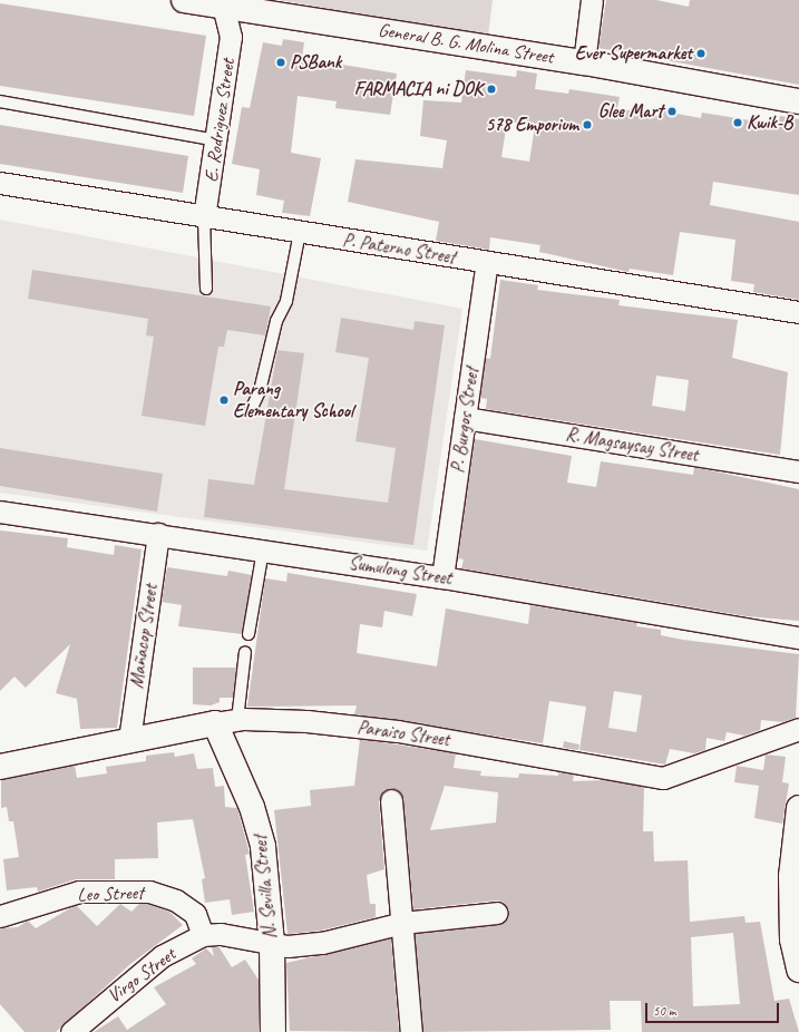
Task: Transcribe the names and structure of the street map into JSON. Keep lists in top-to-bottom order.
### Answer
{
  "streets": {
    "street": [
      "General B. G. Molina Street",
      "E. Rodriguez Street",
      "P. Paterno Street",
      "P. Burgos Street",
      "R. Magsaysay Street",
      "Sumulong Street",
      "Mañacop Street",
      "Paraiso Street",
      "N. Sevilla Street",
      "Leo Street",
      "Virgo Street"
    ]
  },
  "crossings": [
    ["General B. G. Molina Street", "E. Rodriguez Street"],
    ["E. Rodriguez Street", "P. Paterno Street"],
    ["P. Paterno Street", "P. Burgos Street"],
    ["P. Burgos Street", "R. Magsaysay Street"],
    ["P. Burgos Street", "Sumulong Street"],
    ["Sumulong Street", "Mañacop Street"],
    ["Mañacop Street", "Paraiso Street"],
    ["Paraiso Street", "N. Sevilla Street"],
    ["N. Sevilla Street", "Virgo Street"],
    ["Leo Street", "Virgo Street"]
  ],
  "places": [
    "Ever Supermarket",
    "PSBank",
    "FARMACIA ni DOK",
    "Glee Mart",
    "Kwik-B",
    "578 Emporium",
    "Parang Elementary School"
  ],
  "scale_bar": "50 m"
}
